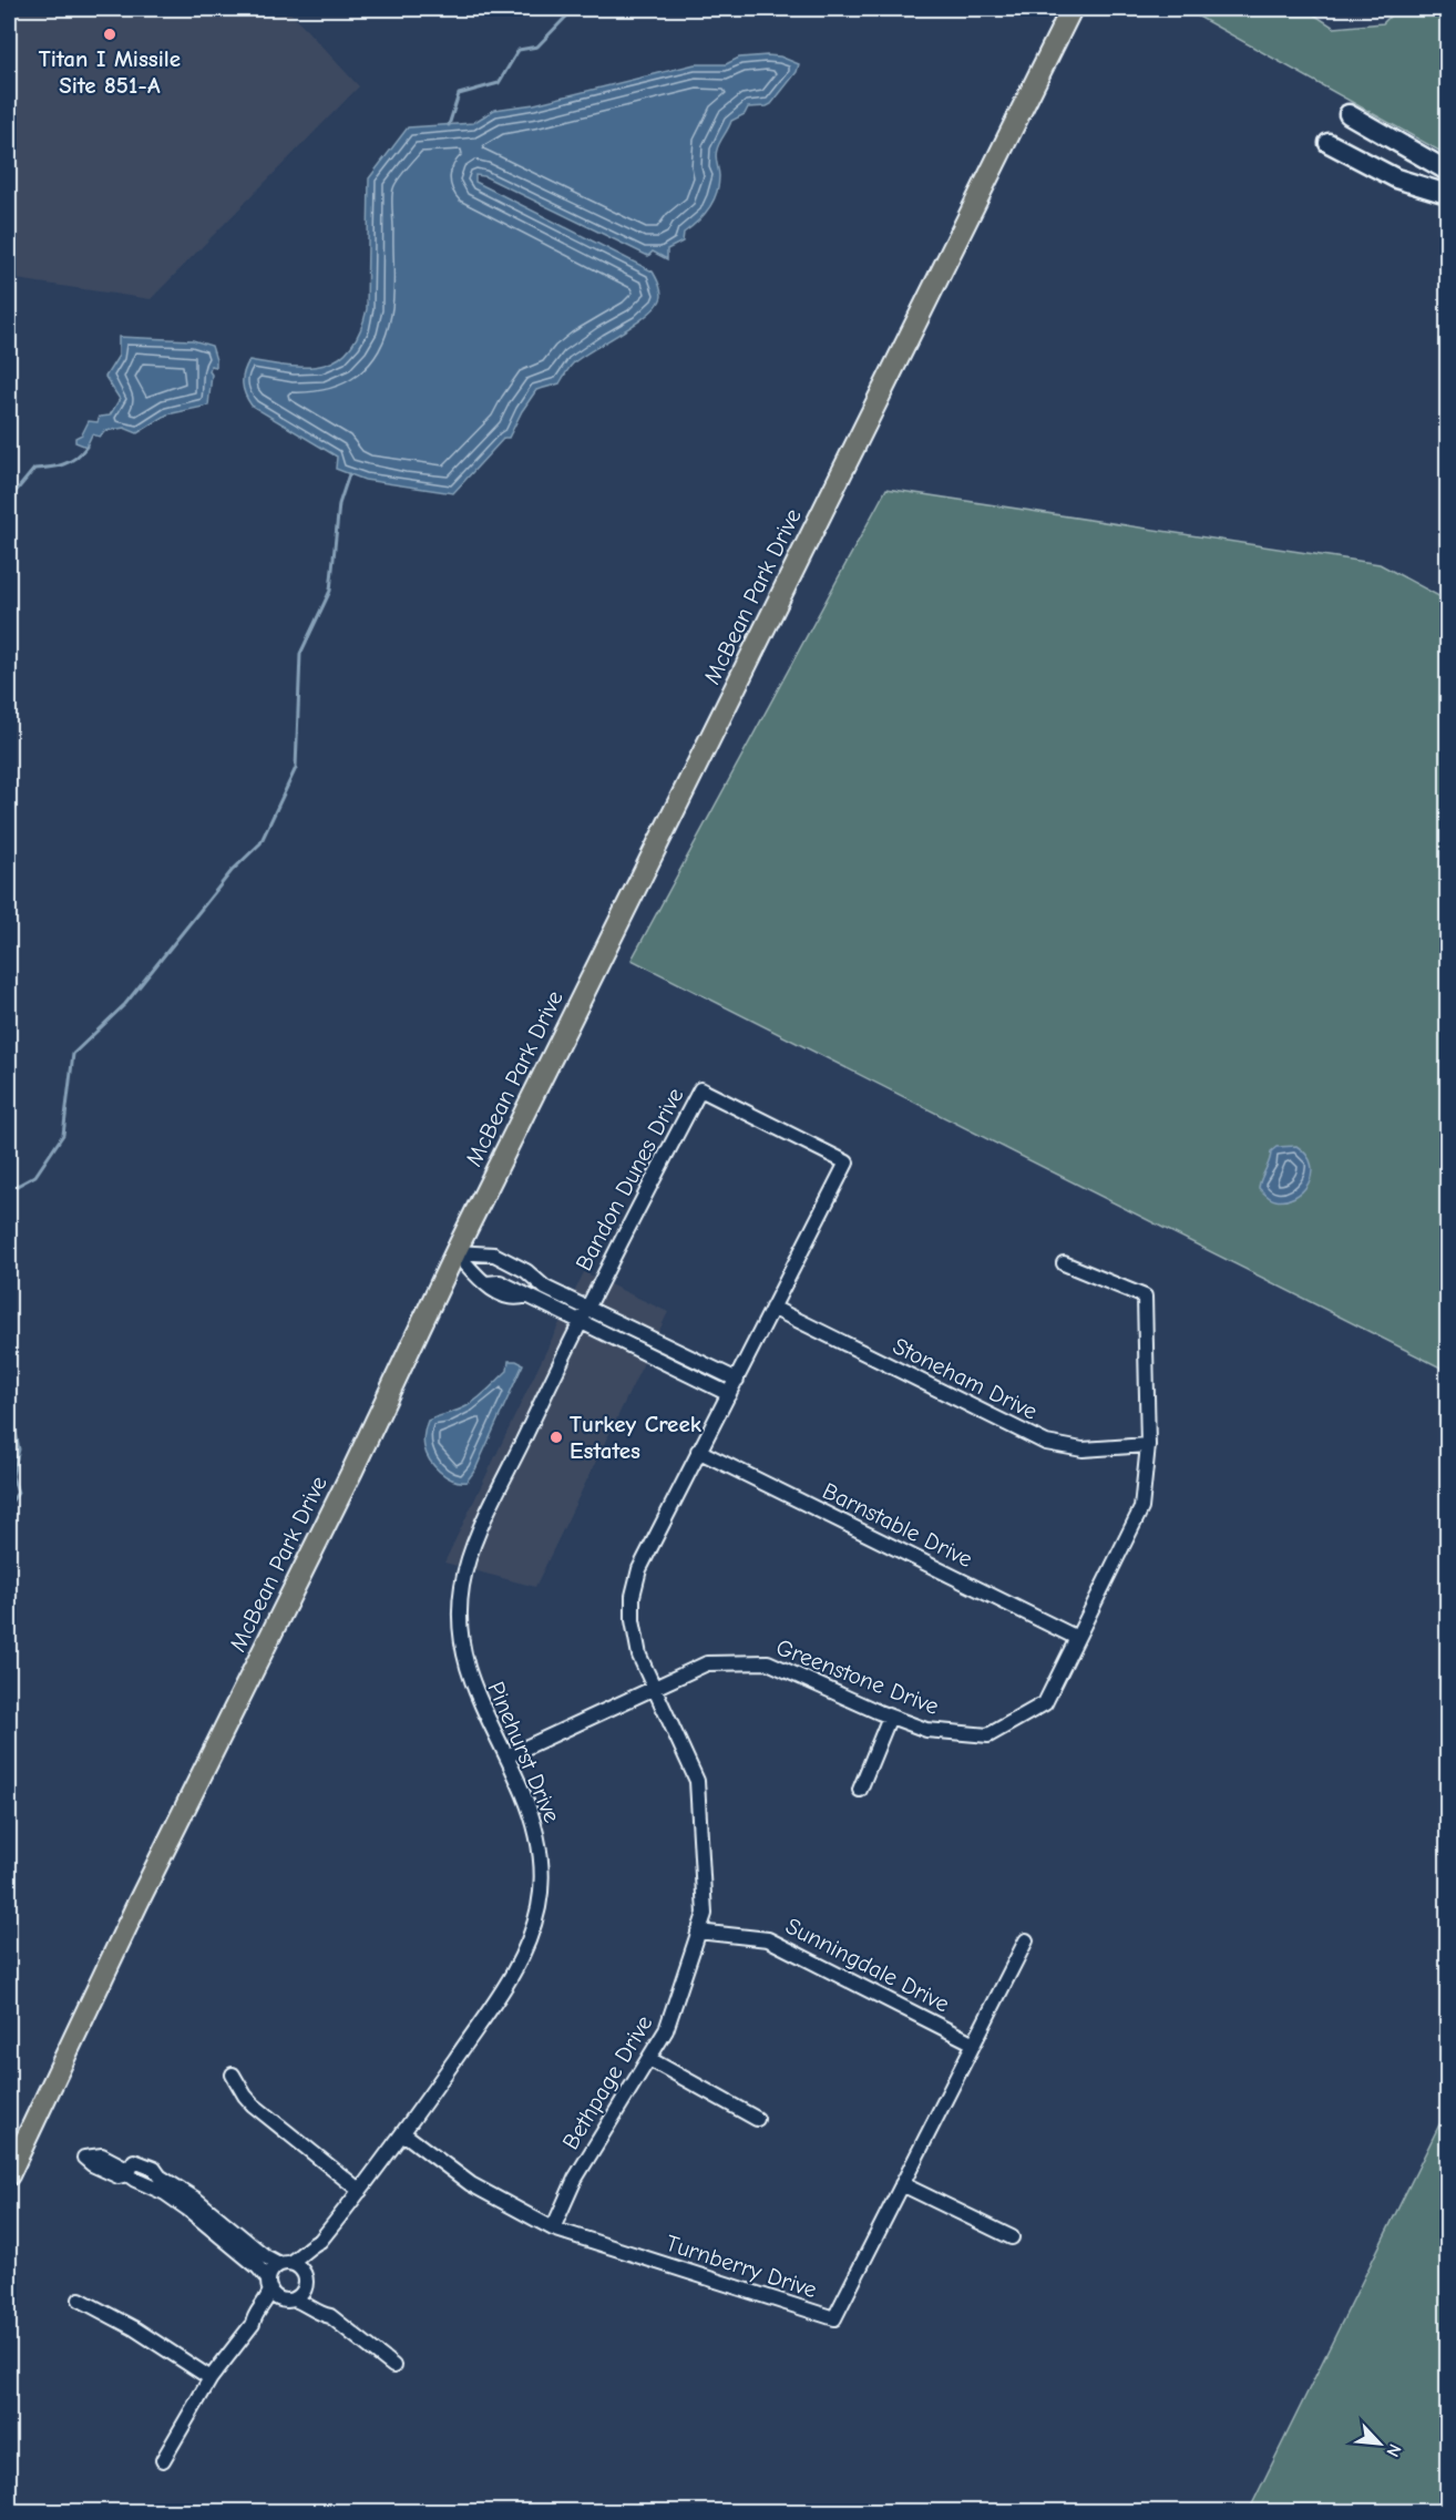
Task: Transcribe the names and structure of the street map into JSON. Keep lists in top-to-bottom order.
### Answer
{
  "streets": {
    "main road": ["McBean Park Drive"],
    "street": [
      "Bandon Dunes Drive",
      "Stoneham Drive",
      "Barnstable Drive",
      "Greenstone Drive",
      "Pinehurst Drive",
      "Sunningdale Drive",
      "Bethpage Drive",
      "Turnberry Drive"
    ]
  },
  "crossings": [
    ["Bandon Dunes Drive", "Stoneham Drive"],
    ["Bandon Dunes Drive", "Pinehurst Drive"],
    ["Bandon Dunes Drive", "Bethpage Drive"],
    ["Stoneham Drive", "Greenstone Drive"],
    ["Barnstable Drive", "Greenstone Drive"],
    ["Barnstable Drive", "Bethpage Drive"],
    ["Greenstone Drive", "Pinehurst Drive"],
    ["Greenstone Drive", "Bethpage Drive"],
    ["Pinehurst Drive", "Turnberry Drive"],
    ["Sunningdale Drive", "Bethpage Drive"],
    ["Sunningdale Drive", "Turnberry Drive"],
    ["Bethpage Drive", "Turnberry Drive"]
  ],
  "places": ["Titan I Missile Site 851-A", "Turkey Creek Estates"],
  "north": "bottom right"
}
